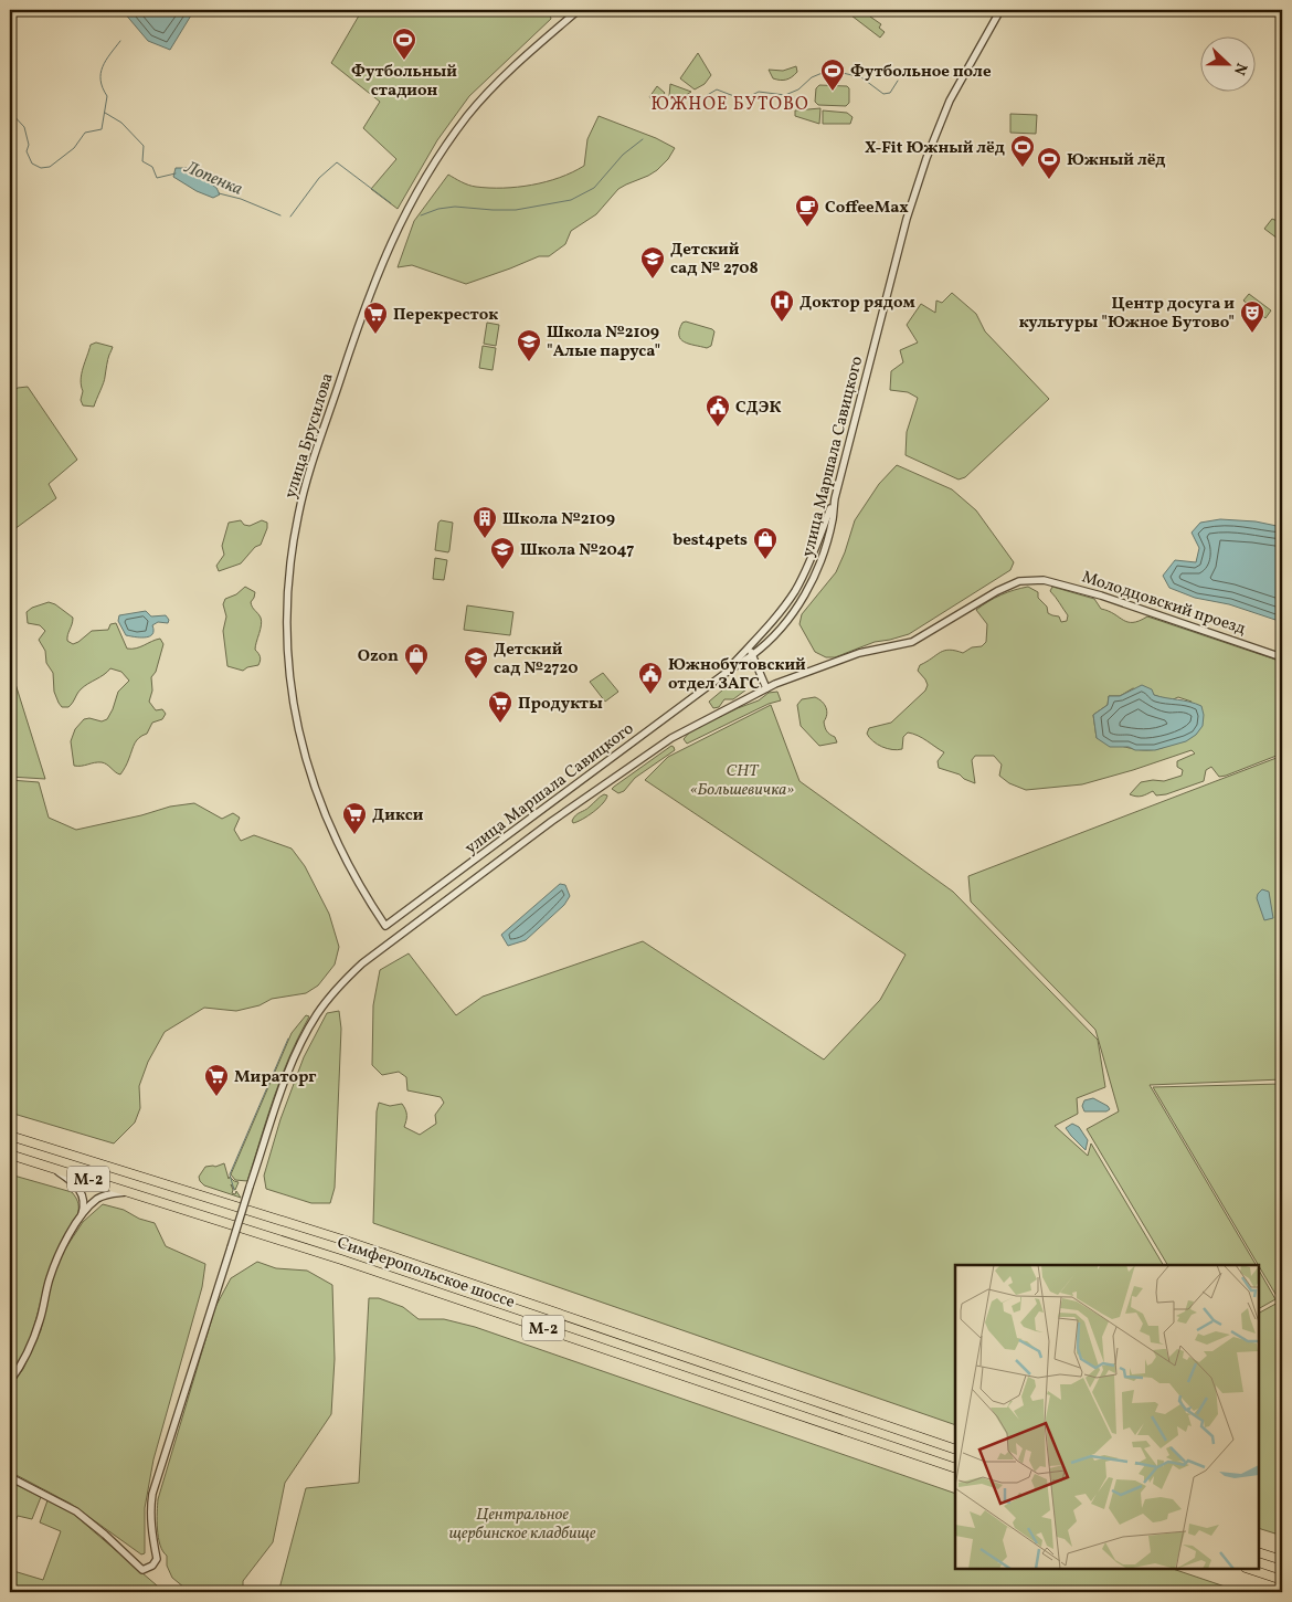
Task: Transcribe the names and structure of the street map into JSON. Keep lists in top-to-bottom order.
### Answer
{
  "streets": {
    "highway": ["М-2", "Симферопольское шоссе"],
    "street": ["улица Брусилова", "улица Маршала Савицкого", "Молодцовский проезд"]
  },
  "crossings": [
    ["улица Брусилова", "улица Маршала Савицкого"]
  ],
  "districts": ["ЮЖНОЕ БУТОВО"],
  "water": ["Лопенка"],
  "parks": ["СНТ «Большевичка»", "Центральное щербинское кладбище"],
  "places": {
    "sports": [
      "Футбольный стадион",
      "Футбольное поле",
      "X-Fit Южный лёд",
      "Южный лёд"
    ],
    "cafe": ["CoffeeMax"],
    "school or university": [
      "Детский сад № 2708",
      "Школа №2109 \"Алые паруса\"",
      "Школа №2047",
      "Детский сад №2720"
    ],
    "hospital": ["Доктор рядом"],
    "theatre": ["Центр досуга и культуры \"Южное Бутово\""],
    "supermarket": [
      "Перекресток",
      "Продукты",
      "Дикси",
      "Мираторг"
    ],
    "public building": ["СДЭК", "Южнобутовский отдел ЗАГС"],
    "building": ["Школа №2109"],
    "shop": ["best4pets", "Ozon"]
  },
  "north": "right"
}
